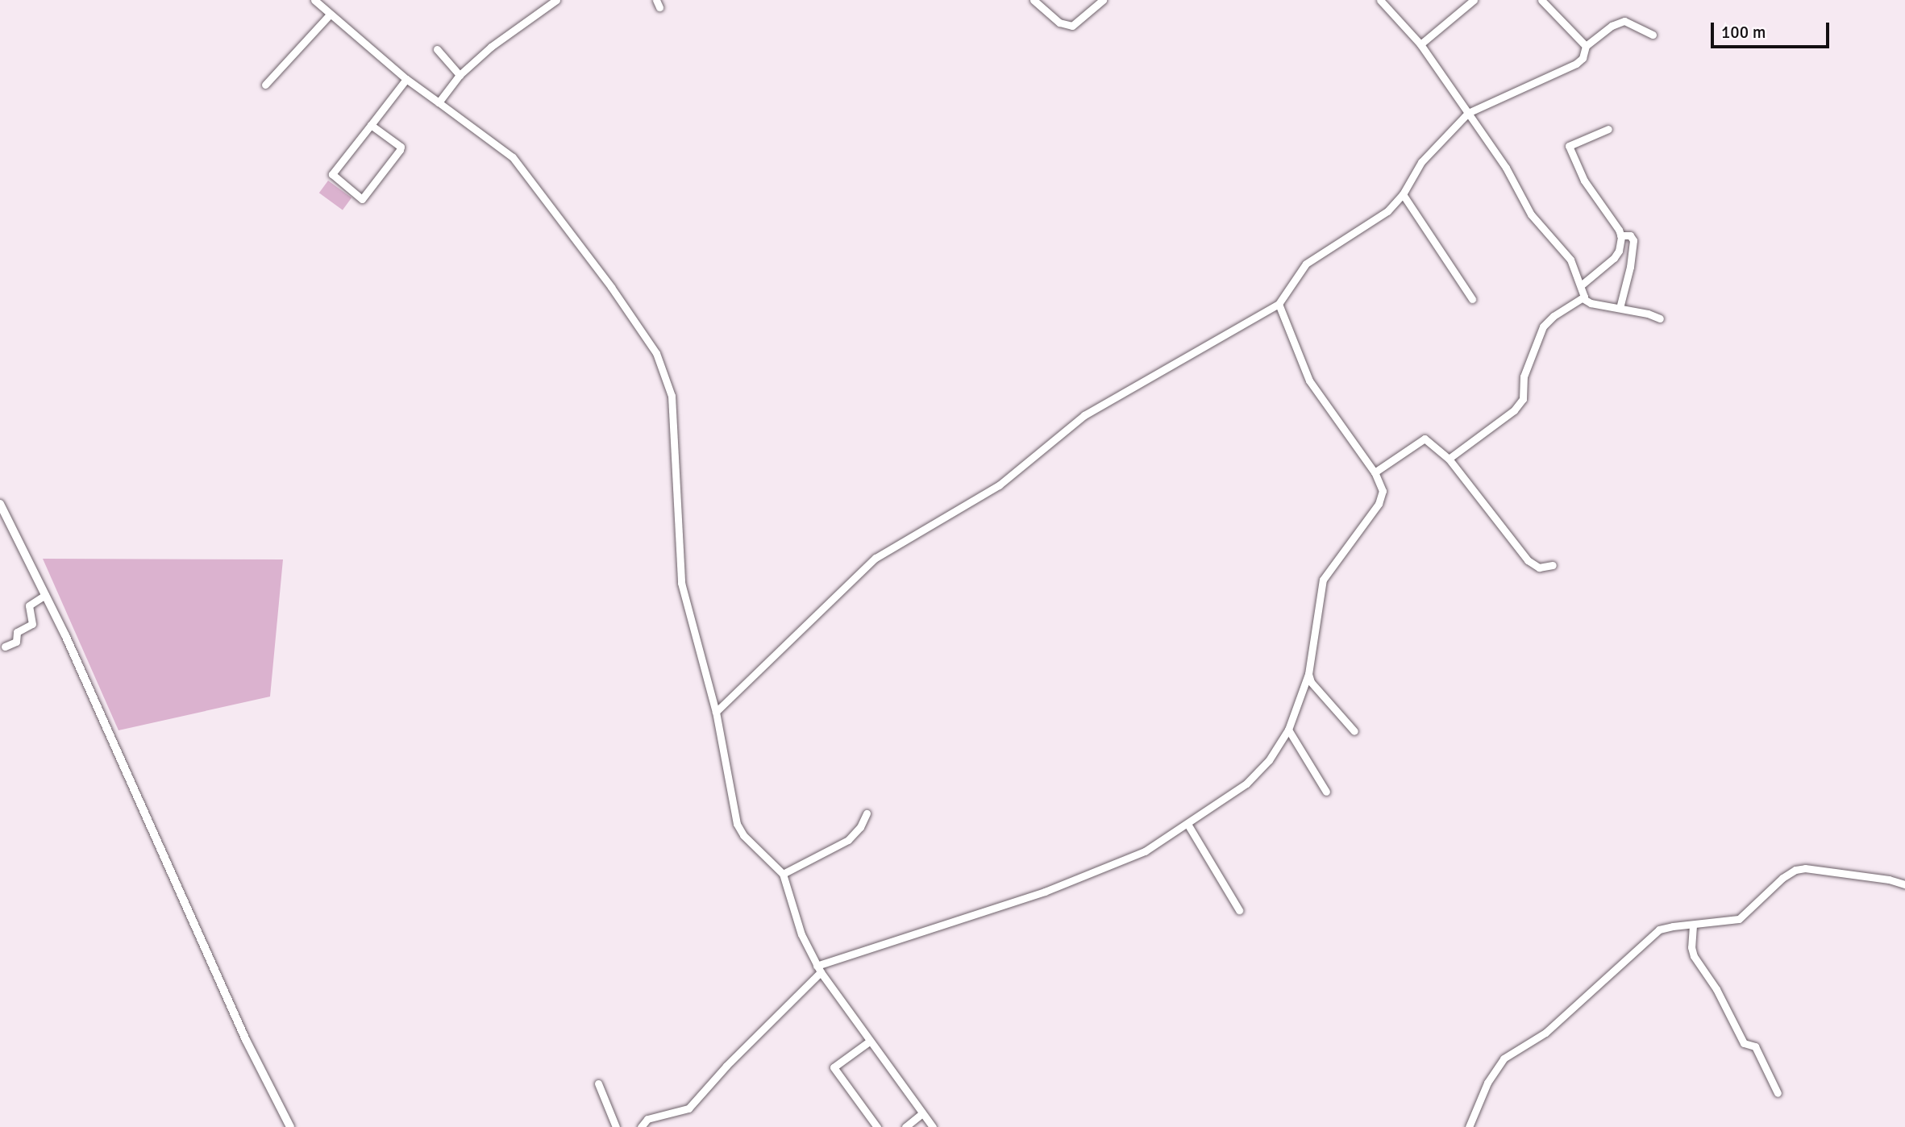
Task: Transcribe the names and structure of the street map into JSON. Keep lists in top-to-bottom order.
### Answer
{
  "scale_bar": "100 m"
}
